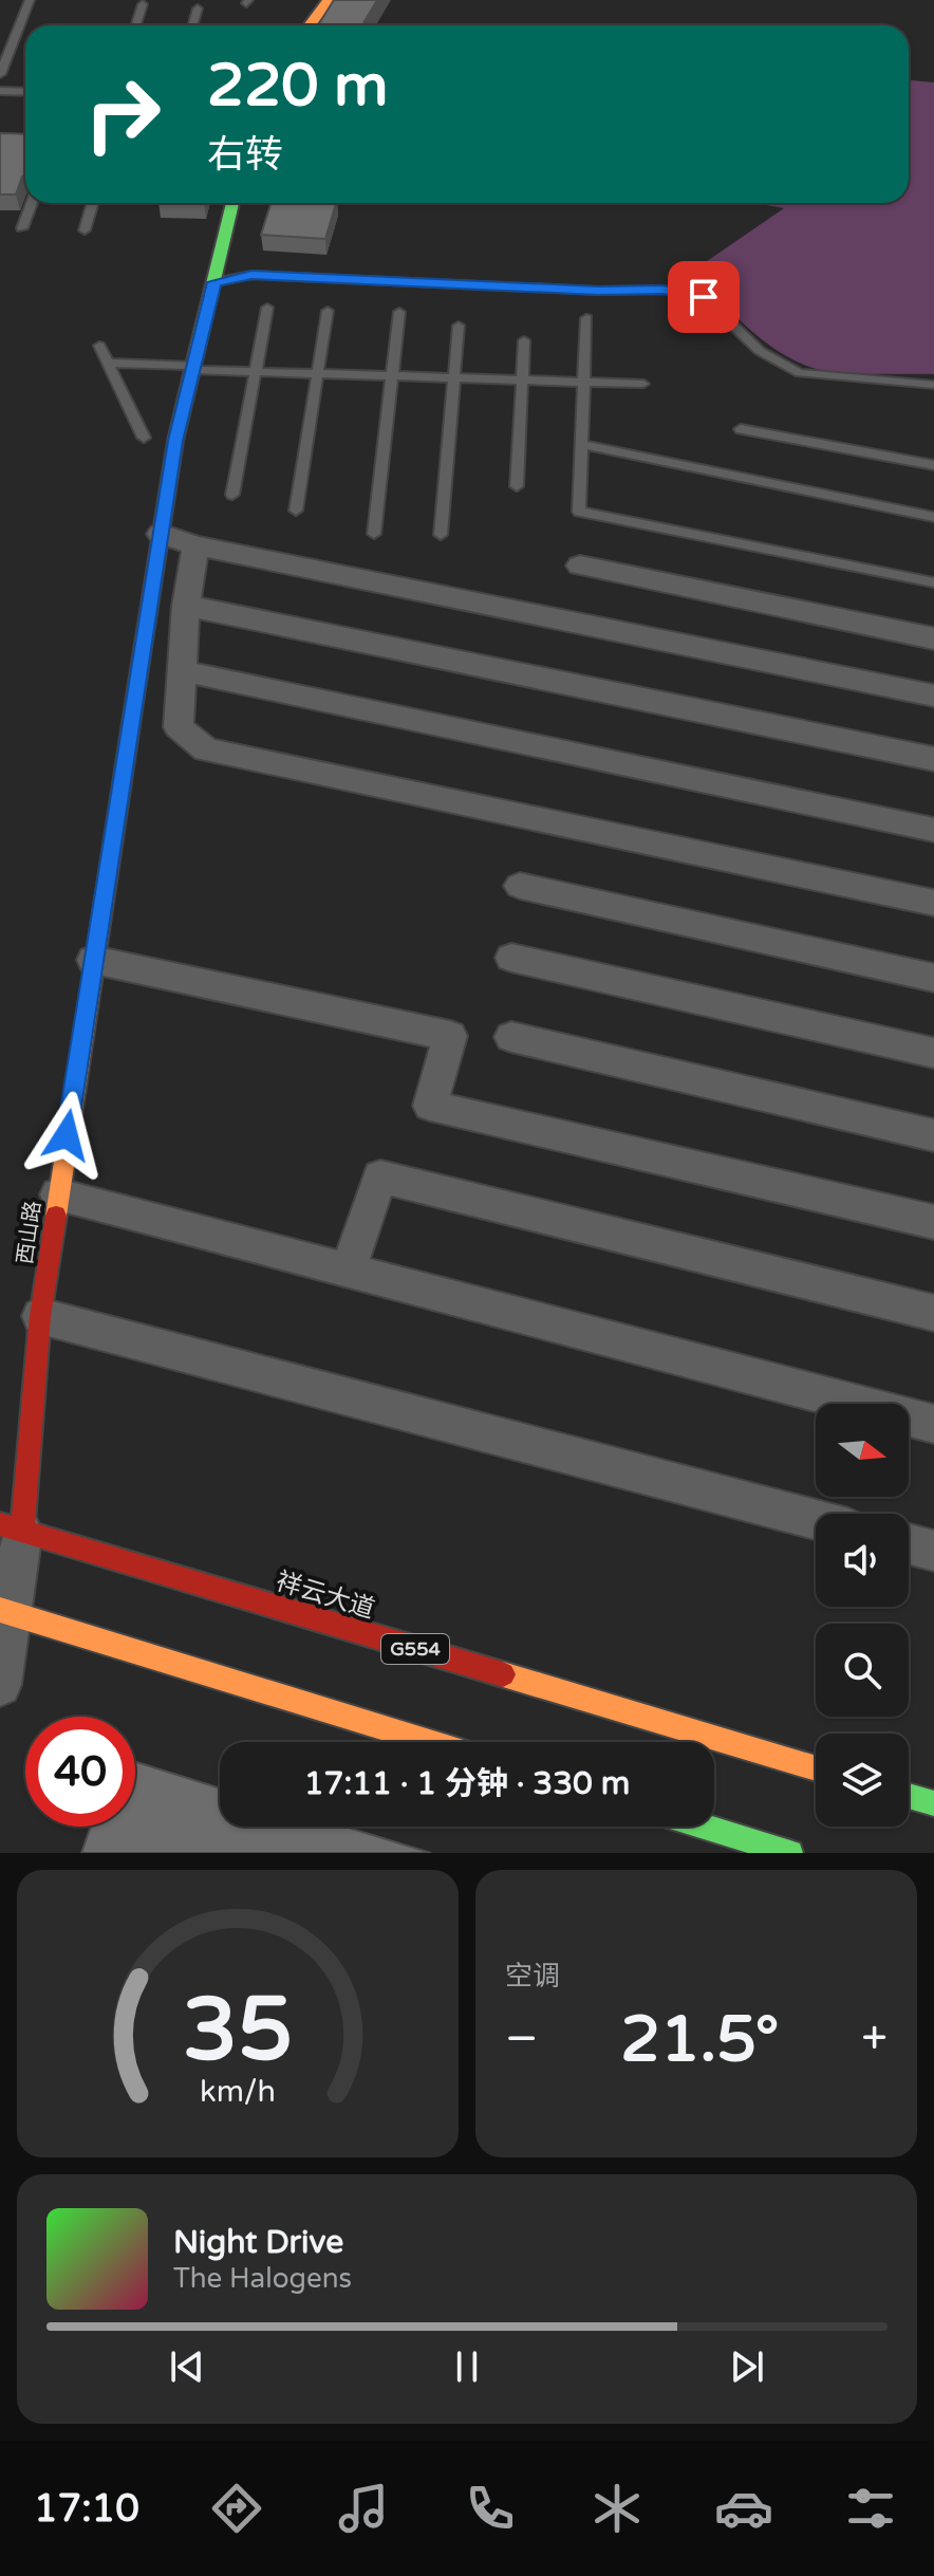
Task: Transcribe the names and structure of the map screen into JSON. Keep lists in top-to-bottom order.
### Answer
{
  "streets": {
    "main road": ["西山路", "祥云大道", "G554"]
  },
  "crossings": [
    ["西山路", "祥云大道"]
  ],
  "north": "right",
  "page": {
    "turn": ["220 m", "右转"],
    "limit": "40",
    "trip": "17:11 · 1 分钟 · 330 m",
    "tile": "空调",
    "heat": ["−", "21.5°", "+"],
    "song": ["Night Drive", "The Halogens"],
    "tabs": "17:10",
    "gauge": ["35", "km/h"]
  }
}
